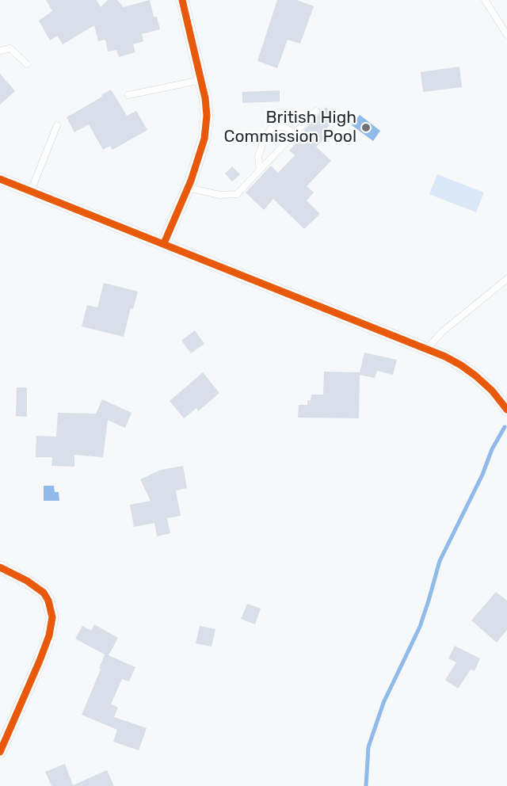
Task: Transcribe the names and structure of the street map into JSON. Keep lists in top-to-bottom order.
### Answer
{
  "places": ["British High Commission Pool"]
}
